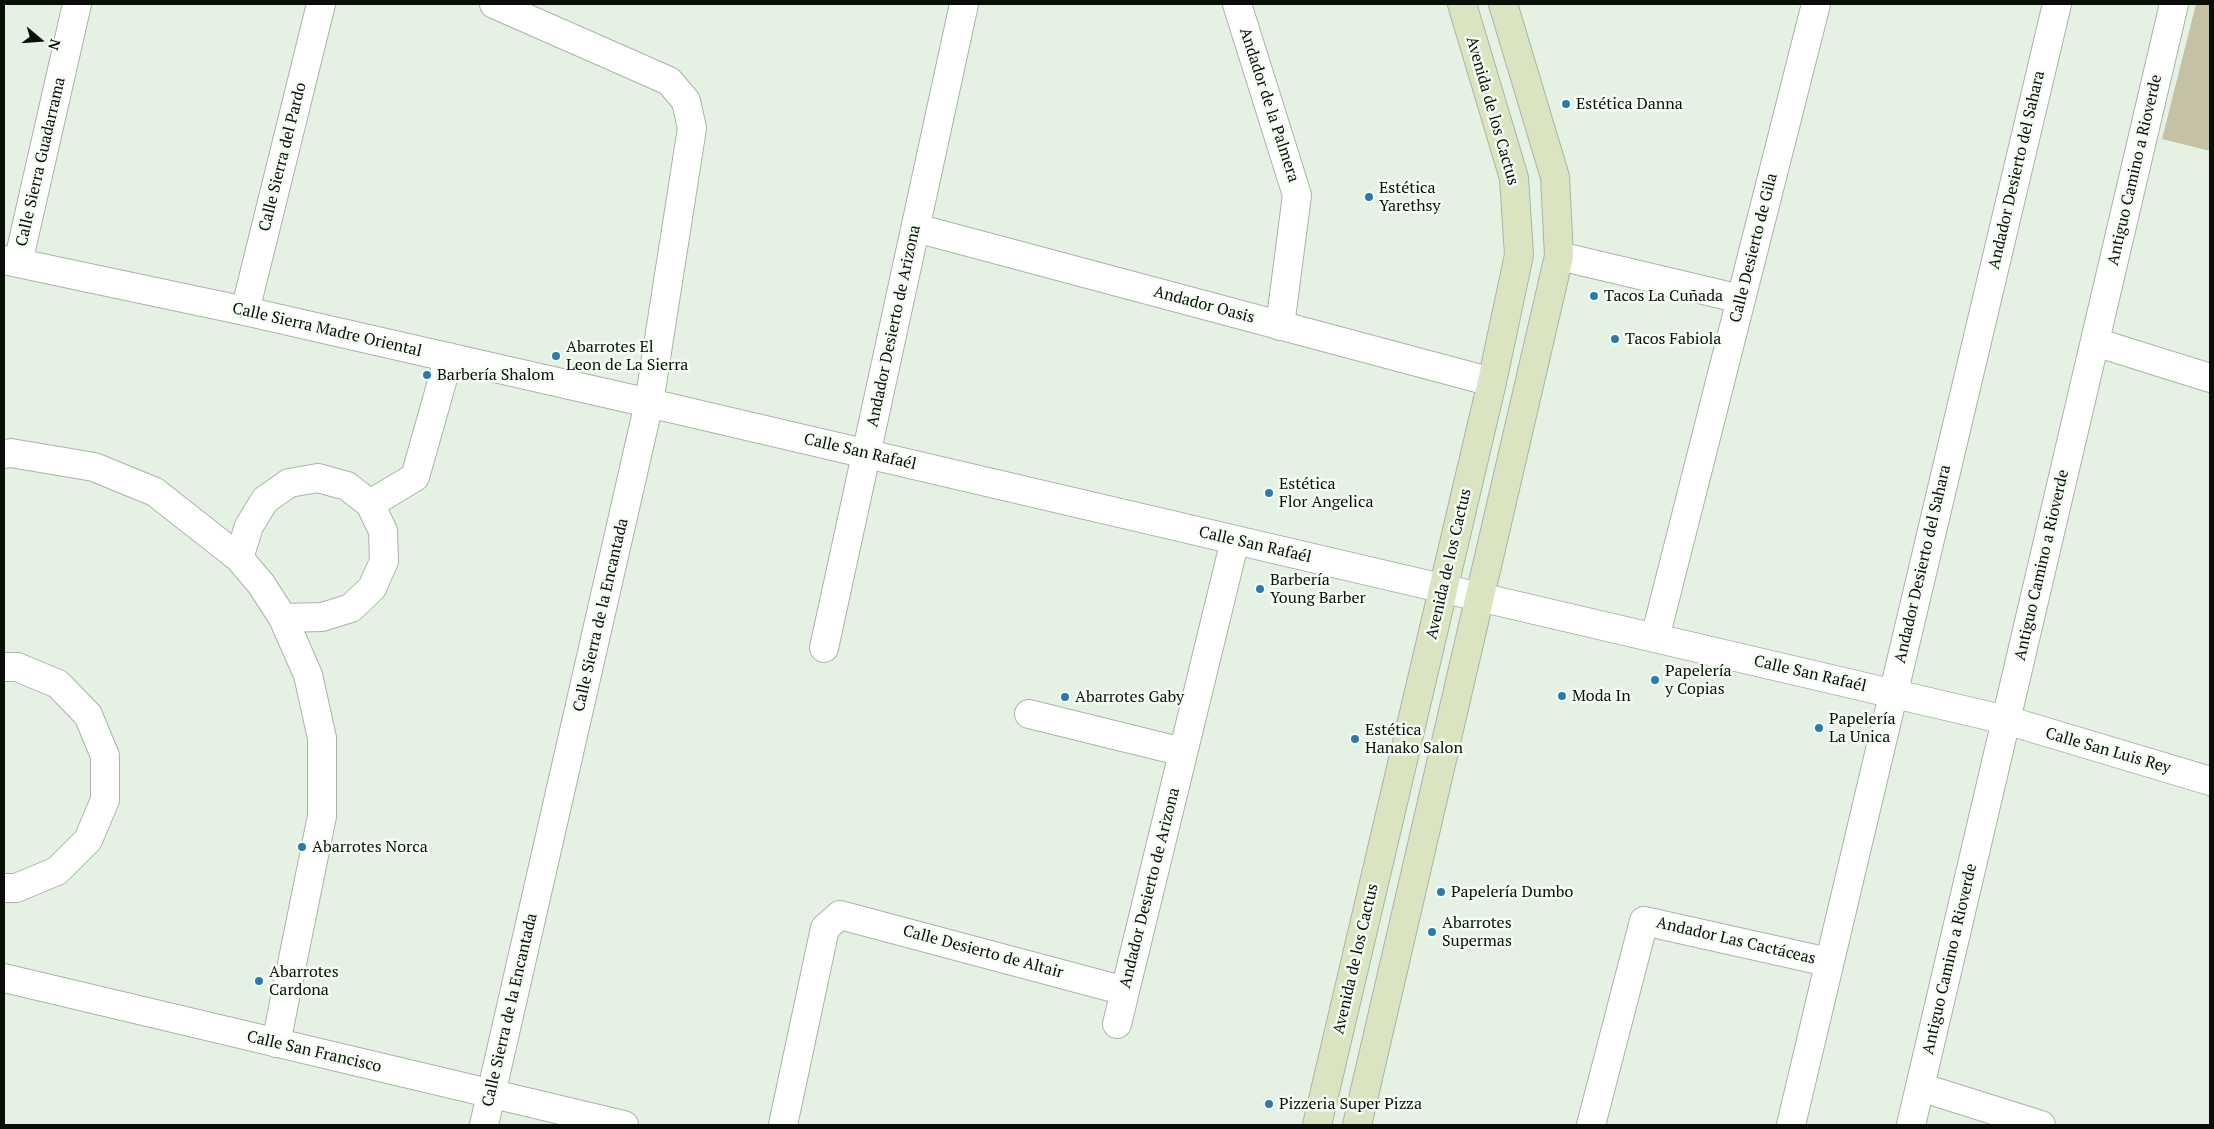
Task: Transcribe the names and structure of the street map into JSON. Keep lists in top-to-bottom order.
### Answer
{
  "streets": {
    "street": [
      "Andador de la Palmera",
      "Avenida de los Cactus",
      "Calle Sierra del Pardo",
      "Calle Sierra Guadarrama",
      "Andador Desierto del Sahara",
      "Antiguo Camino a Rioverde",
      "Calle Desierto de Gila",
      "Andador Oasis",
      "Andador Desierto de Arizona",
      "Calle Sierra Madre Oriental",
      "Calle San Rafaél",
      "Calle Sierra de la Encantada",
      "Calle San Luis Rey",
      "Andador Las Cactáceas",
      "Calle Desierto de Altair",
      "Calle San Francisco"
    ]
  },
  "crossings": [
    ["Andador de la Palmera", "Andador Oasis"],
    ["Avenida de los Cactus", "Andador Oasis"],
    ["Avenida de los Cactus", "Calle San Rafaél"],
    ["Calle Sierra del Pardo", "Calle Sierra Madre Oriental"],
    ["Calle Sierra Guadarrama", "Calle Sierra Madre Oriental"],
    ["Andador Desierto del Sahara", "Calle San Rafaél"],
    ["Andador Desierto del Sahara", "Andador Las Cactáceas"],
    ["Antiguo Camino a Rioverde", "Calle San Rafaél"],
    ["Antiguo Camino a Rioverde", "Calle San Luis Rey"],
    ["Calle Desierto de Gila", "Calle San Rafaél"],
    ["Andador Oasis", "Andador Desierto de Arizona"],
    ["Andador Desierto de Arizona", "Calle San Rafaél"],
    ["Andador Desierto de Arizona", "Calle Desierto de Altair"],
    ["Calle Sierra Madre Oriental", "Calle San Rafaél"],
    ["Calle Sierra Madre Oriental", "Calle Sierra de la Encantada"],
    ["Calle San Rafaél", "Calle Sierra de la Encantada"],
    ["Calle San Rafaél", "Calle San Luis Rey"],
    ["Calle Sierra de la Encantada", "Calle San Francisco"]
  ],
  "places": [
    "Estética Danna",
    "Estética Yarethsy",
    "Tacos La Cuñada",
    "Tacos Fabiola",
    "Abarrotes El Leon de La Sierra",
    "Barbería Shalom",
    "Estética Flor Angelica",
    "Barbería Young Barber",
    "Papelería y Copias",
    "Moda In",
    "Abarrotes Gaby",
    "Papelería La Unica",
    "Estética Hanako Salon",
    "Abarrotes Norca",
    "Papelería Dumbo",
    "Abarrotes Supermas",
    "Abarrotes Cardona",
    "Pizzeria Super Pizza"
  ],
  "north": "right"
}
